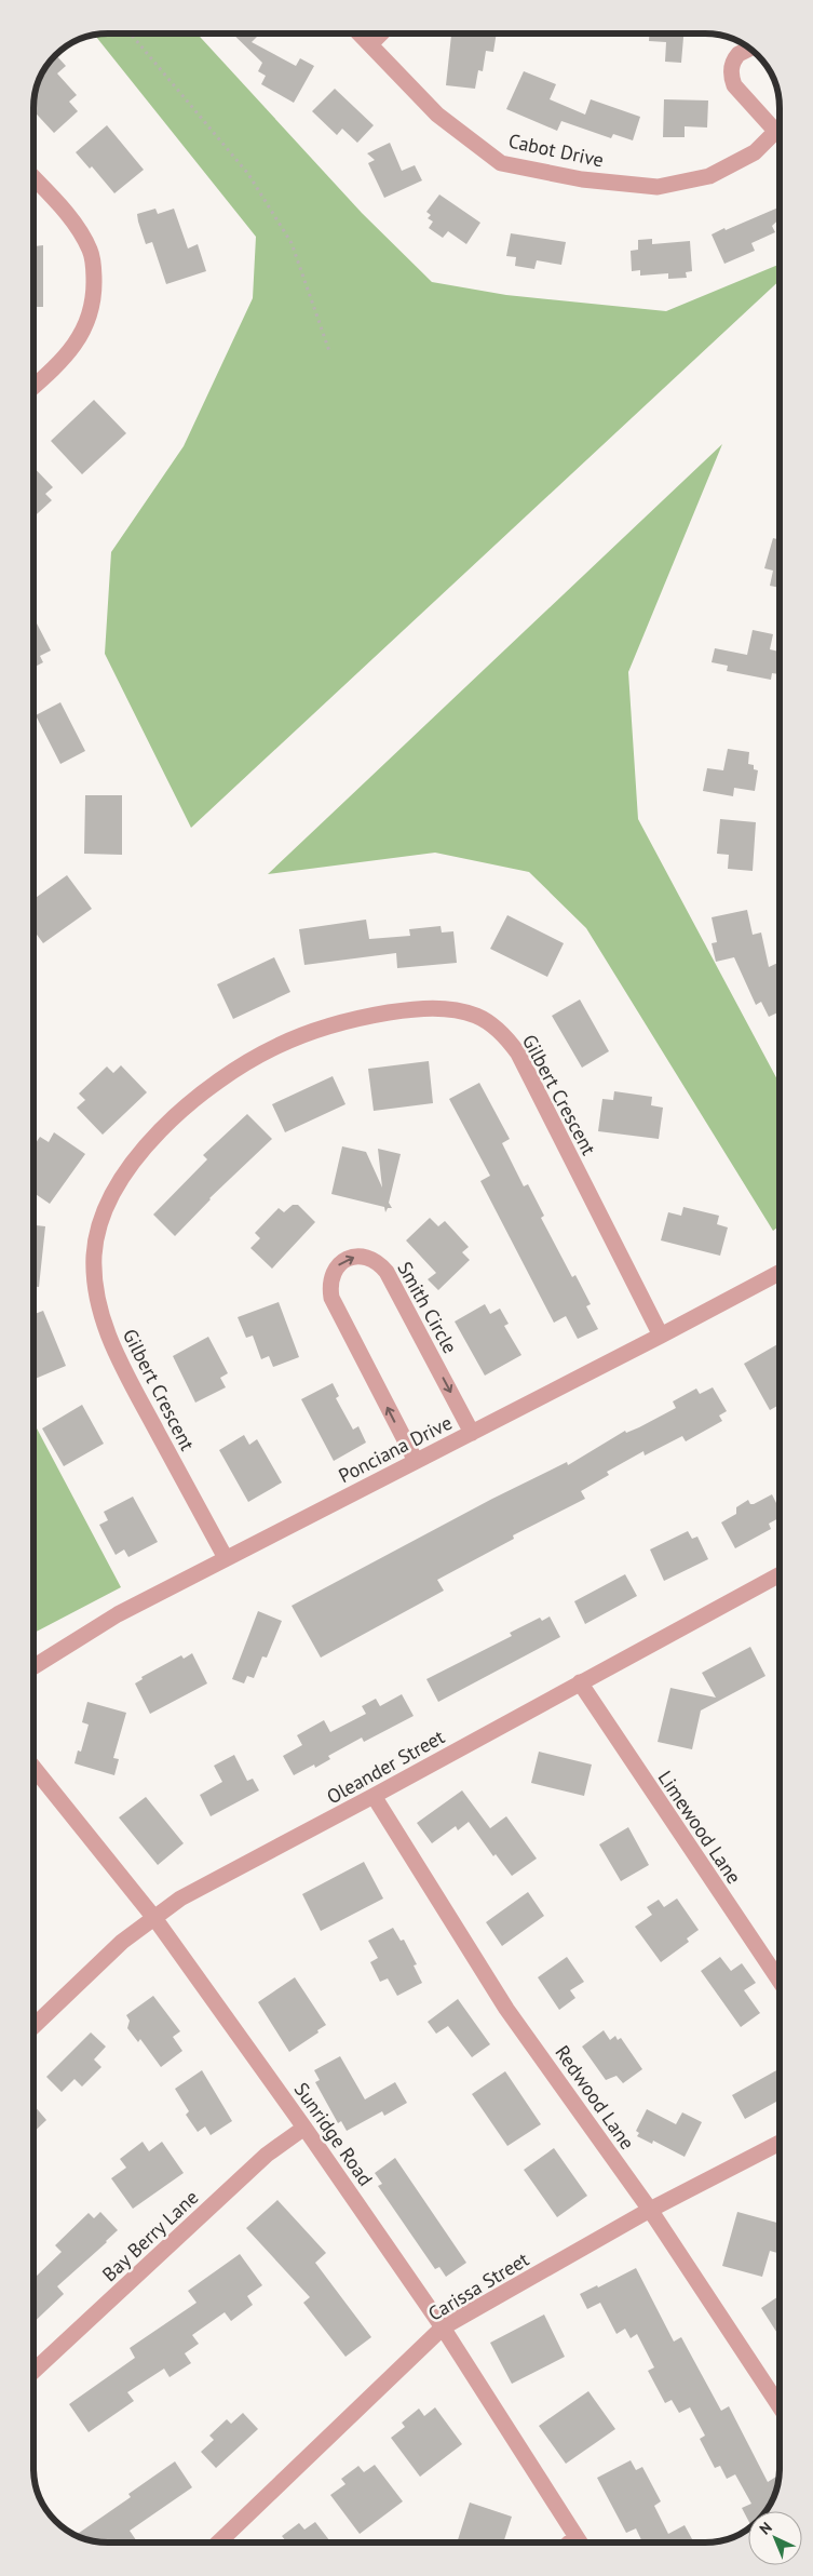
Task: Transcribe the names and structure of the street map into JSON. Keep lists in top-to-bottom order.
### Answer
{
  "streets": {
    "street": [
      "Cabot Drive",
      "Gilbert Crescent",
      "Smith Circle",
      "Ponciana Drive",
      "Oleander Street",
      "Limewood Lane",
      "Redwood Lane",
      "Sunridge Road",
      "Bay Berry Lane",
      "Carissa Street"
    ]
  },
  "crossings": [
    ["Gilbert Crescent", "Ponciana Drive"],
    ["Smith Circle", "Ponciana Drive"],
    ["Oleander Street", "Limewood Lane"],
    ["Oleander Street", "Redwood Lane"],
    ["Oleander Street", "Sunridge Road"],
    ["Redwood Lane", "Carissa Street"],
    ["Sunridge Road", "Bay Berry Lane"],
    ["Sunridge Road", "Carissa Street"]
  ],
  "north": "top left"
}
